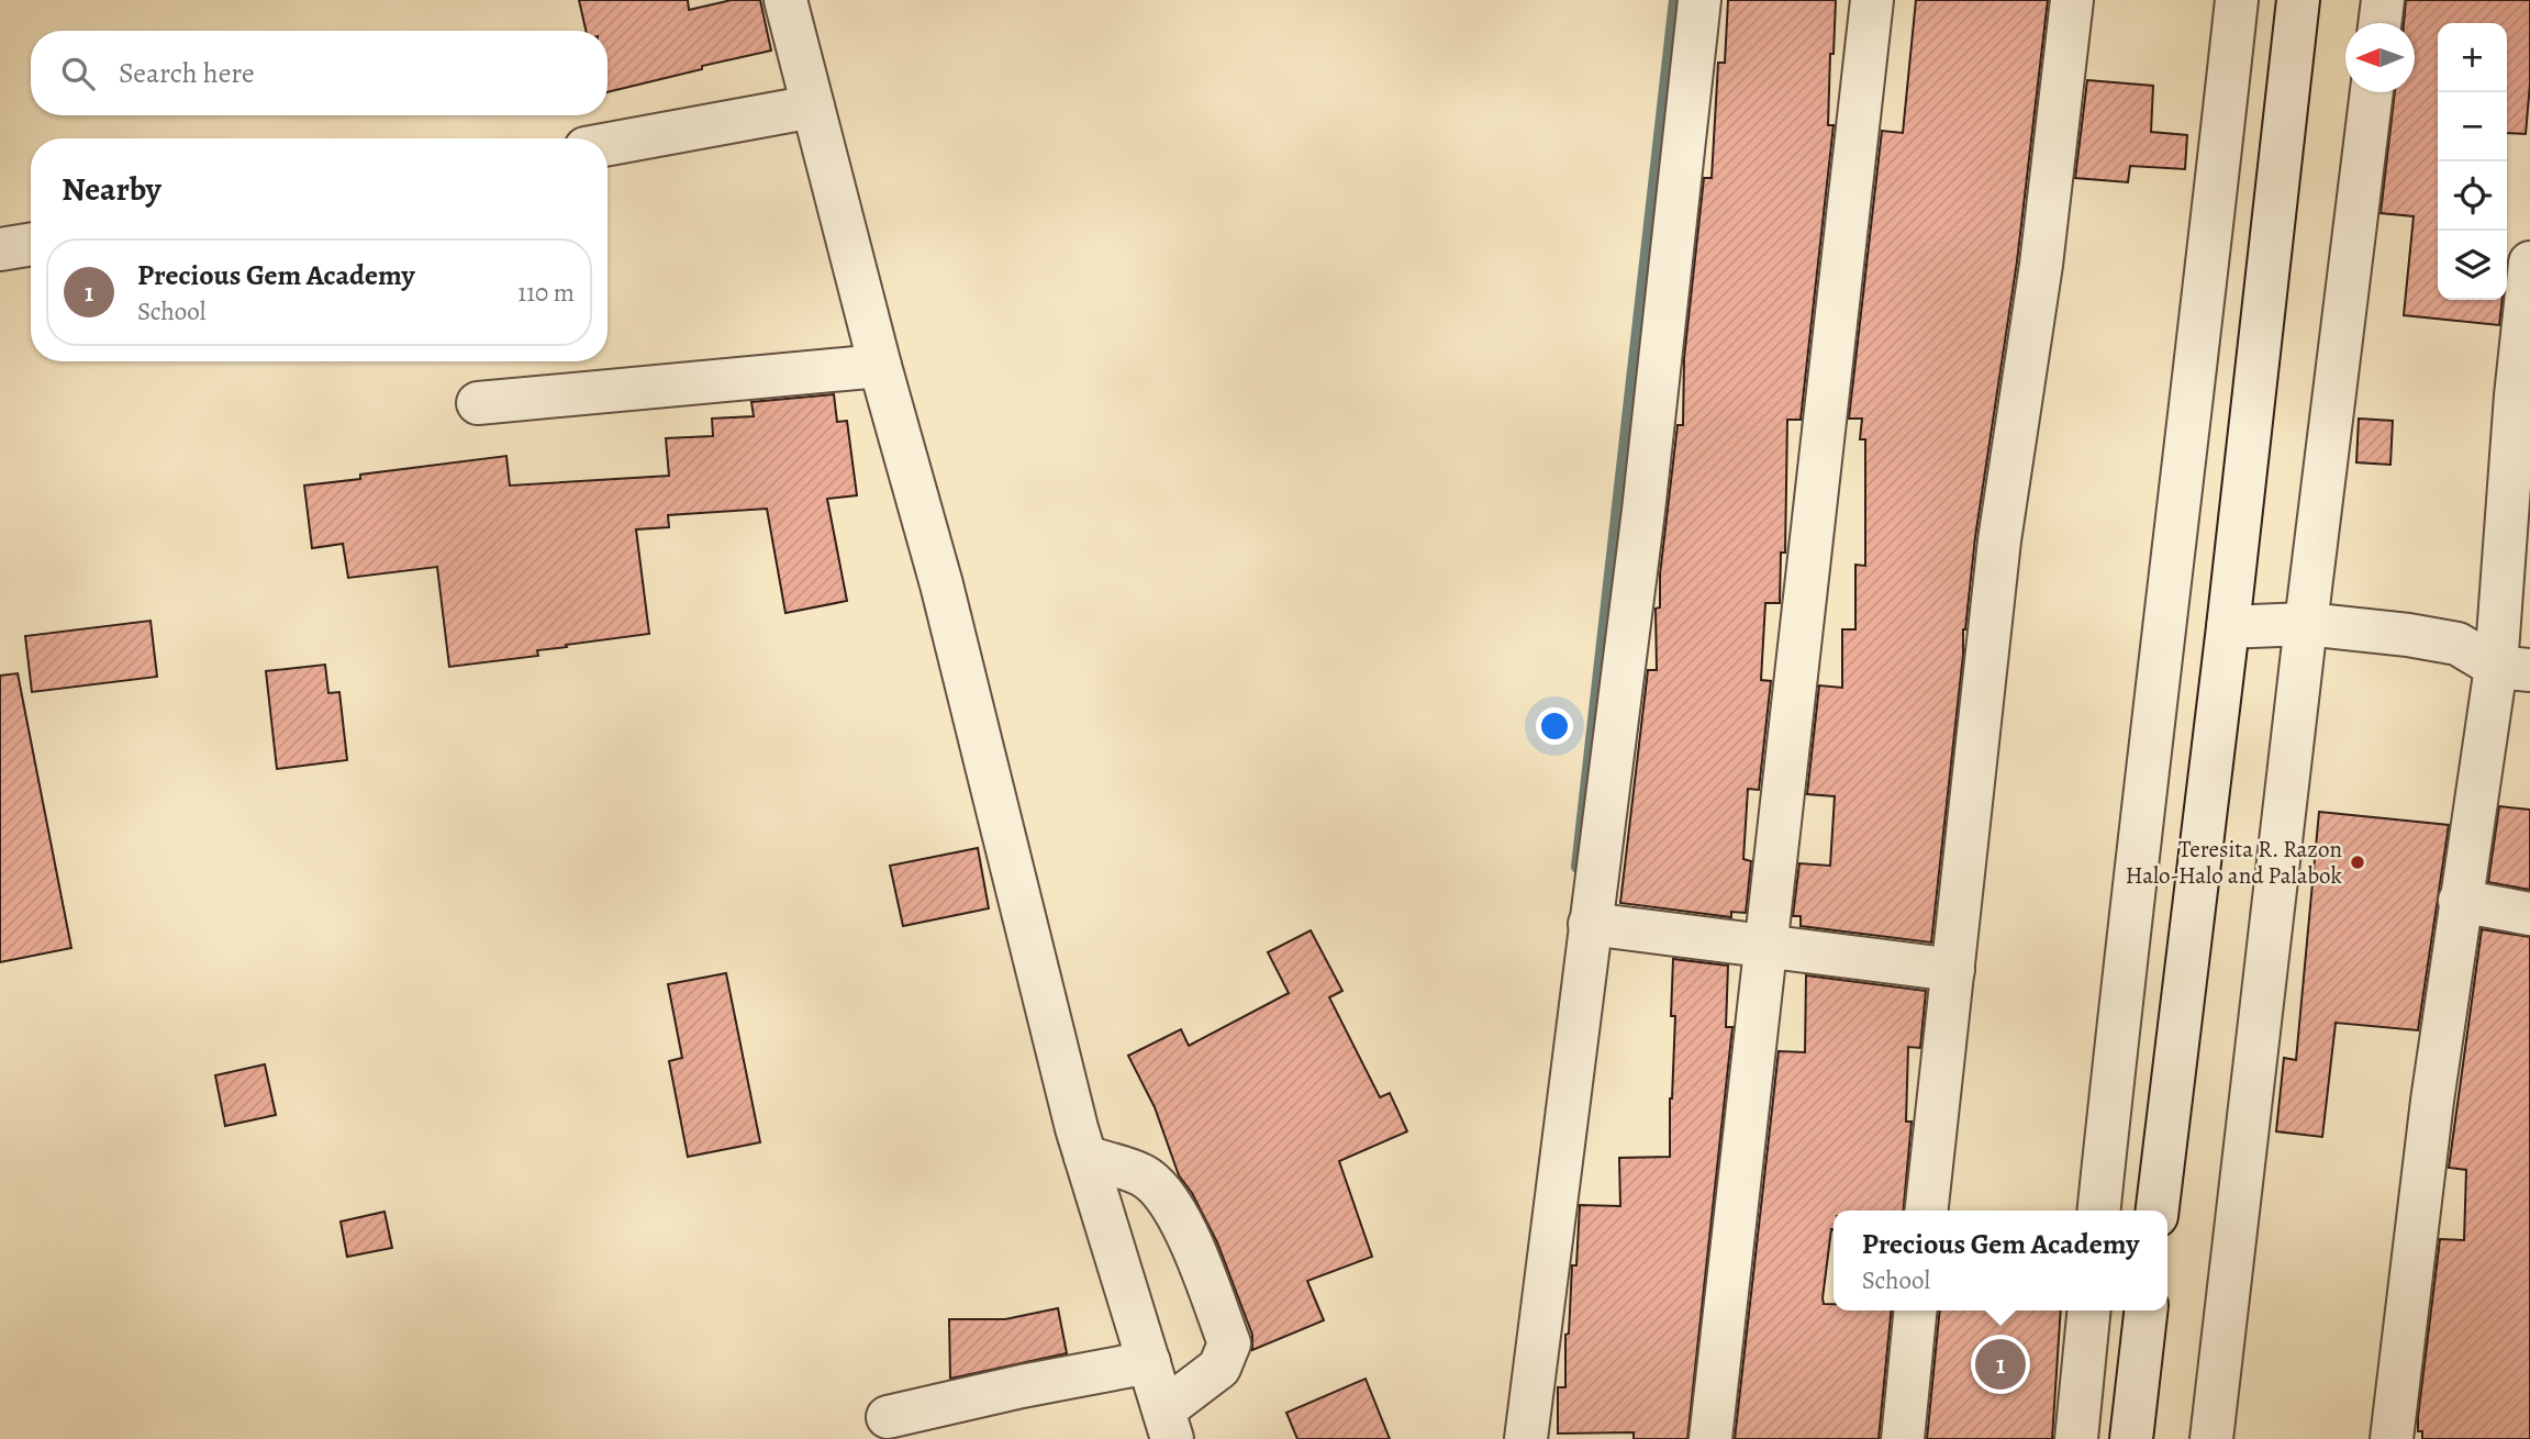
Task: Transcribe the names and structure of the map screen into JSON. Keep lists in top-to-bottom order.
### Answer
{
  "places": ["Teresita R. Razon Halo-Halo and Palabok"],
  "north": "left",
  "page": {
    "map_buttons": ["+", "−"],
    "search": "Search here",
    "heading": "Nearby",
    "list": [
      {
        "mark": "1",
        "name": "Precious Gem Academy",
        "note": "School",
        "value": "110 m"
      }
    ],
    "popup": ["Precious Gem Academy", "School"],
    "pins": "1"
  }
}
